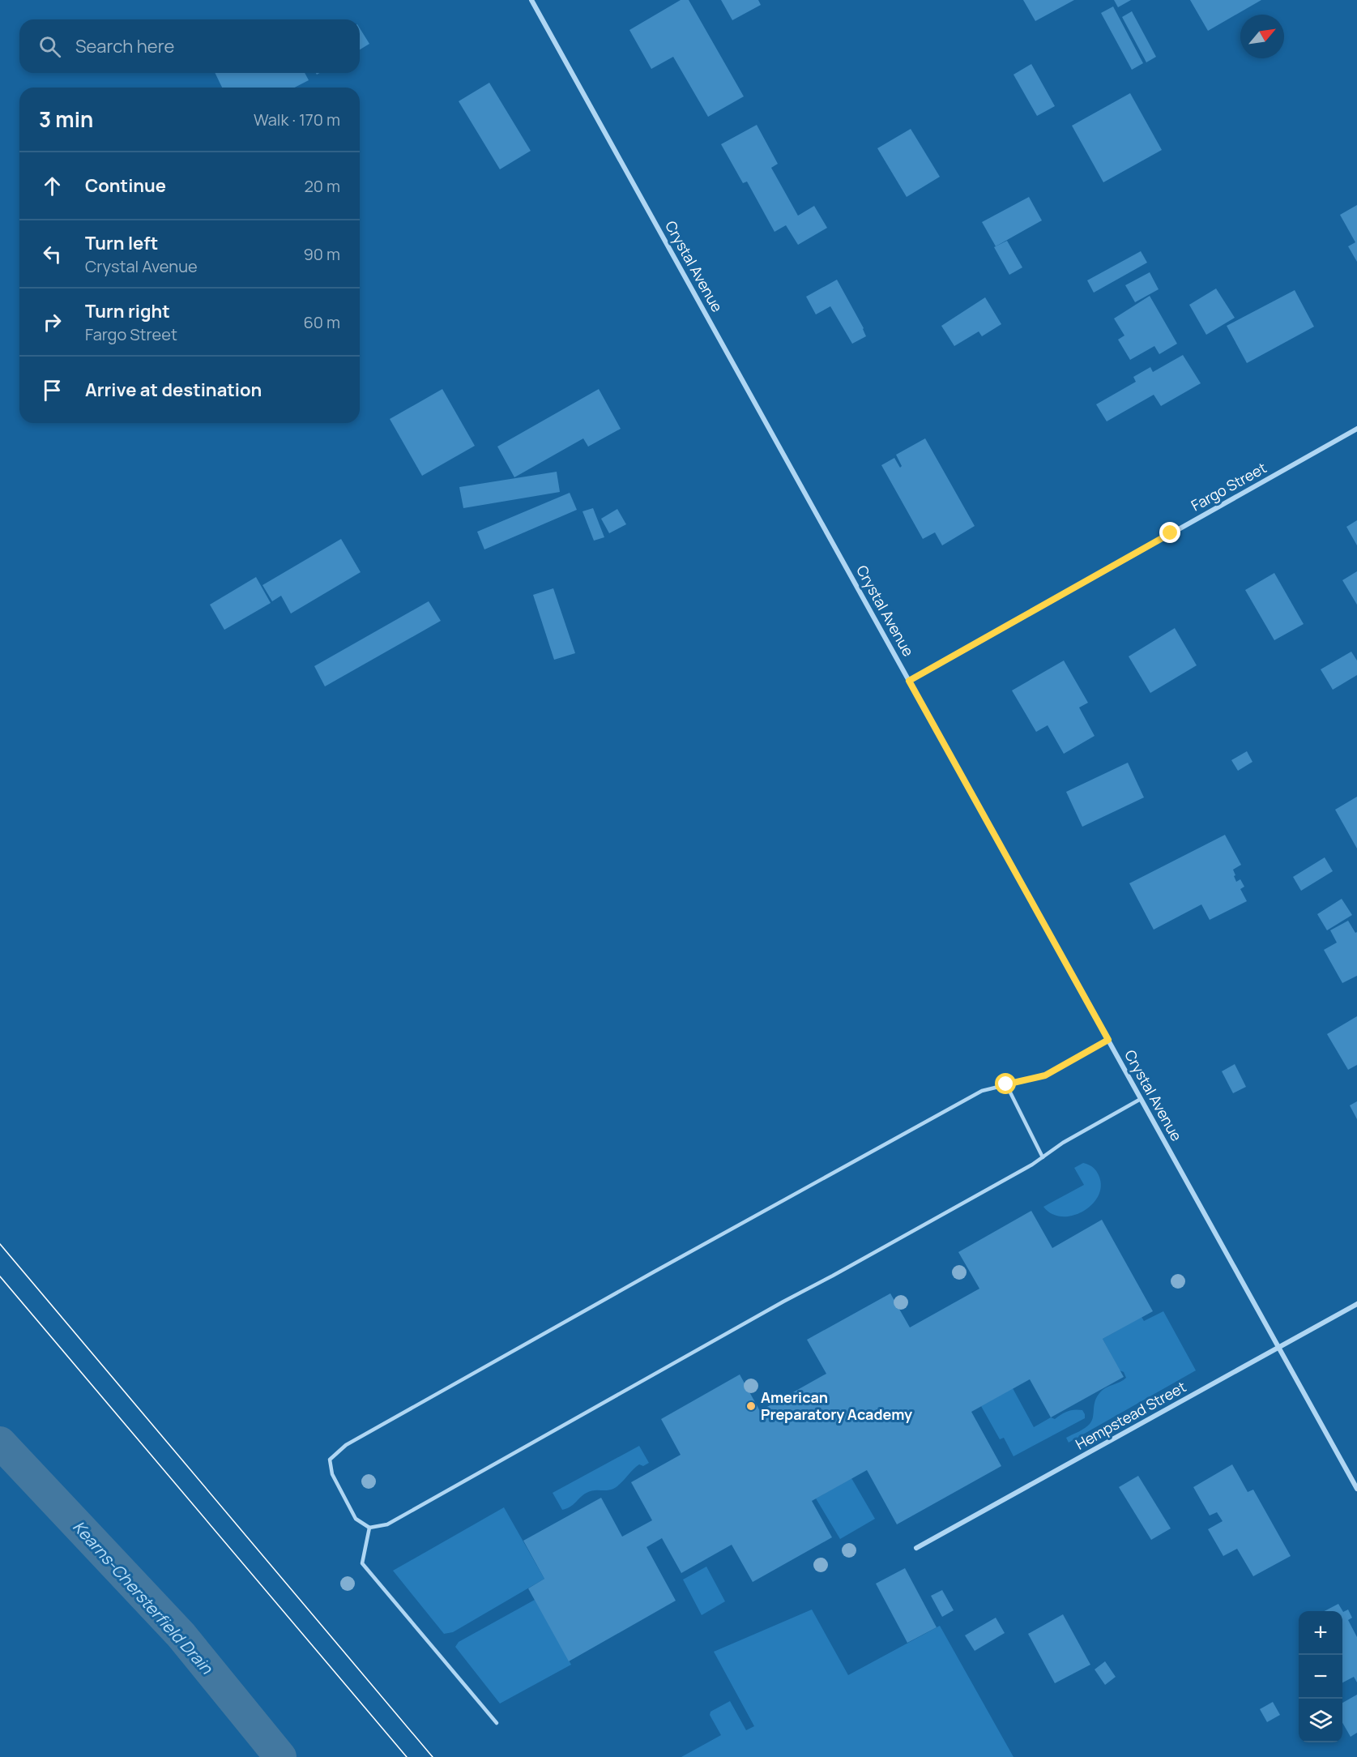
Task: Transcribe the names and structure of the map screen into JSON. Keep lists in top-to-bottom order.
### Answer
{
  "streets": {
    "street": ["Crystal Avenue", "Fargo Street", "Hempstead Street"]
  },
  "crossings": [
    ["Crystal Avenue", "Fargo Street"],
    ["Crystal Avenue", "Hempstead Street"]
  ],
  "water": ["Kearns-Chersterfield Drain"],
  "places": ["American Preparatory Academy"],
  "north": "top right",
  "page": {
    "search": "Search here",
    "heading": ["3 min", "Walk · 170 m"],
    "list": [
      ["Continue", "20 m"],
      ["Turn left", "Crystal Avenue", "90 m"],
      ["Turn right", "Fargo Street", "60 m"],
      "Arrive at destination"
    ],
    "map_buttons": ["+", "−"]
  }
}
